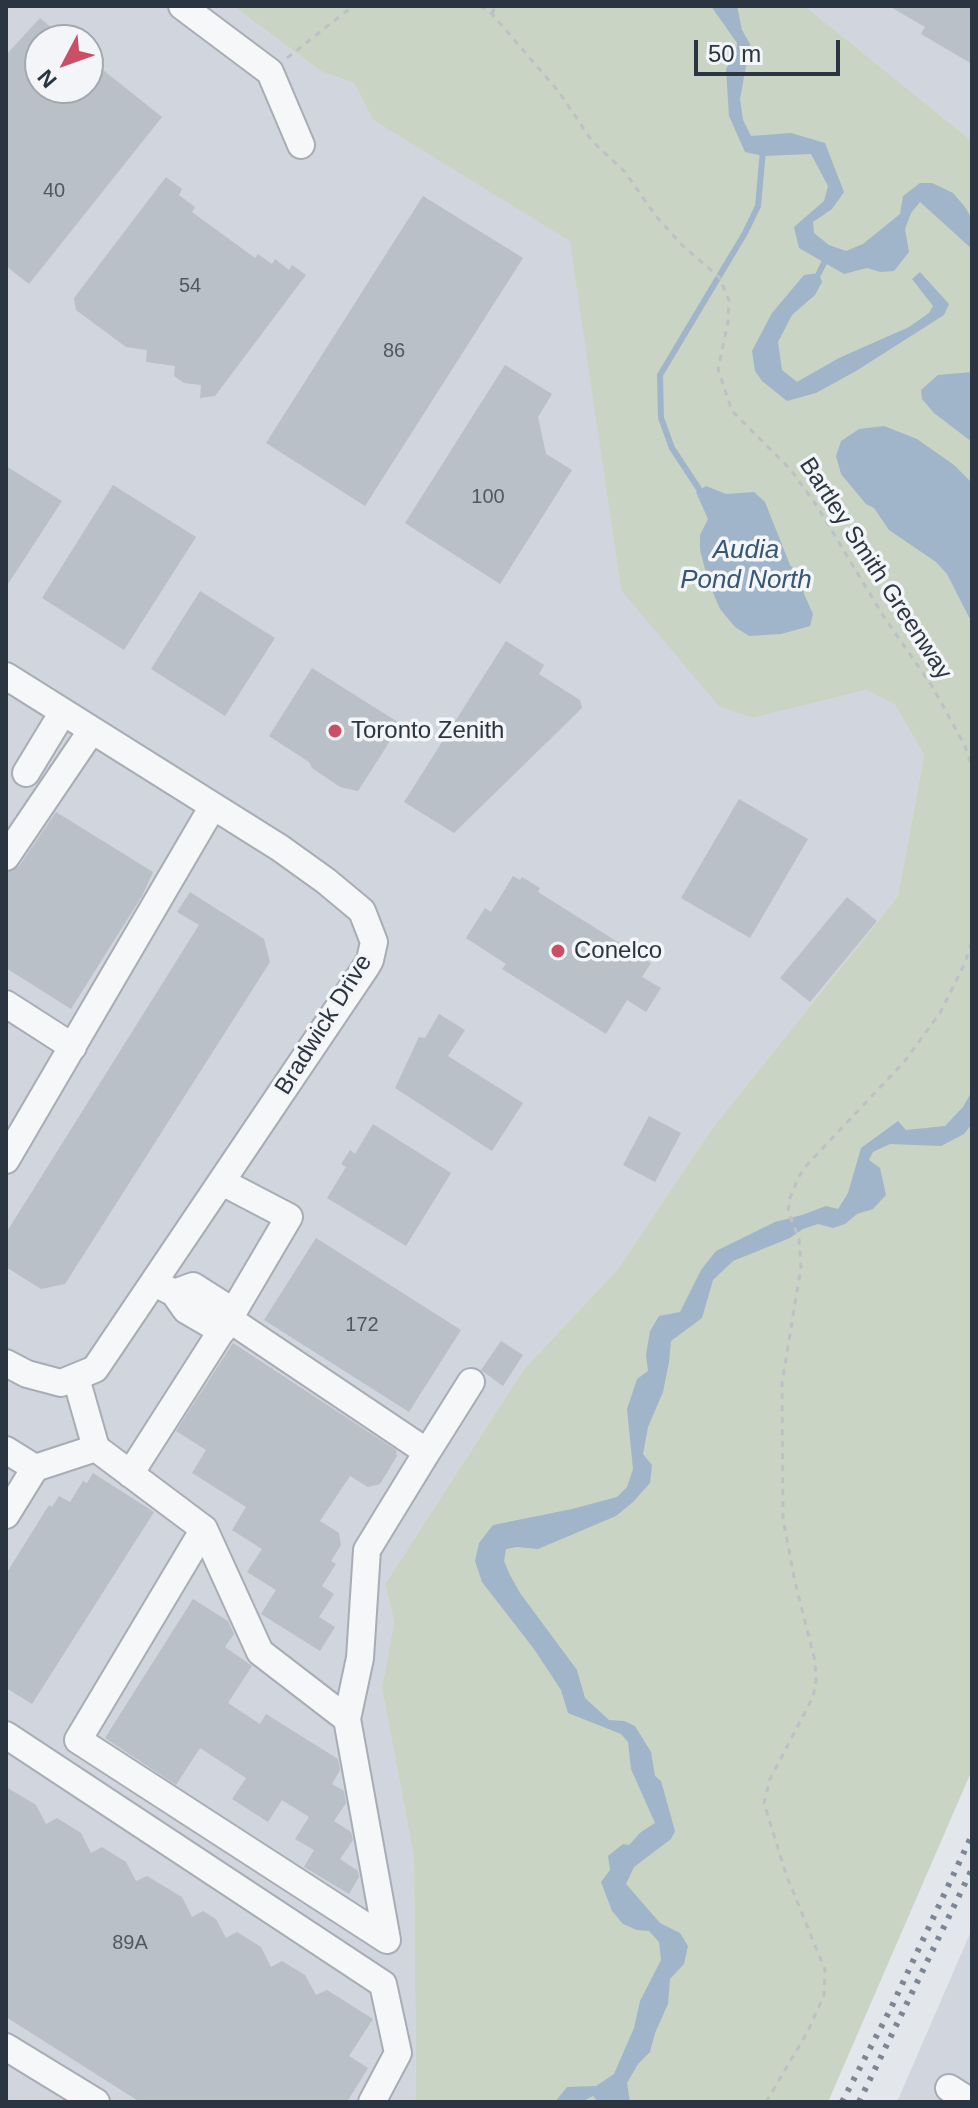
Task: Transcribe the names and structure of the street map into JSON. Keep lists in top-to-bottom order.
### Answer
{
  "streets": {
    "street": ["Bradwick Drive"],
    "path": ["Bartley Smith Greenway"]
  },
  "water": ["Audia Pond North"],
  "places": ["Toronto Zenith", "Conelco"],
  "house_numbers": [
    "40",
    "54",
    "86",
    "100",
    "172",
    "89A"
  ],
  "scale_bar": "50 m",
  "north": "bottom left"
}
